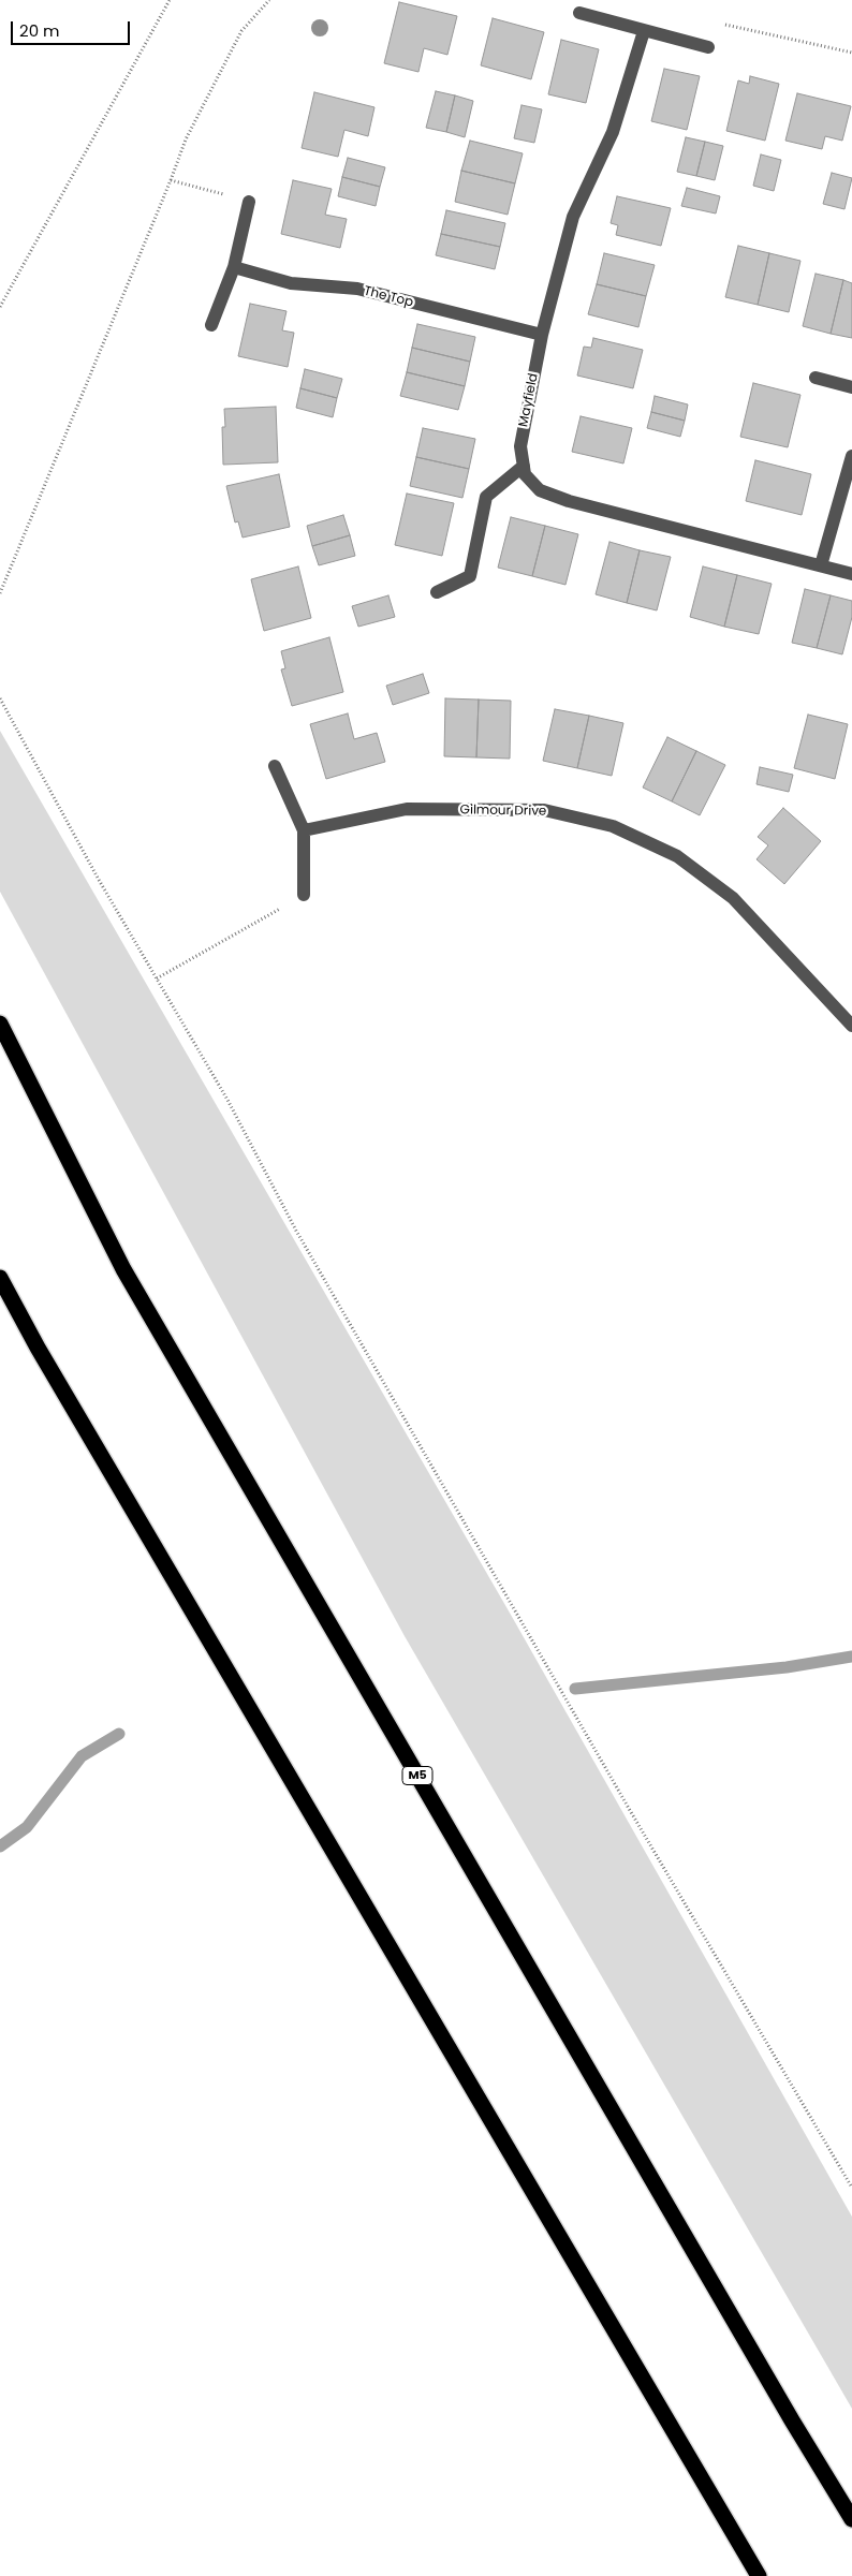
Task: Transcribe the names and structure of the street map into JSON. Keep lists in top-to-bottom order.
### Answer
{
  "streets": {
    "highway": ["M5"],
    "street": ["The Top", "Mayfield", "Gilmour Drive"]
  },
  "crossings": [
    ["The Top", "Mayfield"]
  ],
  "scale_bar": "20 m"
}
